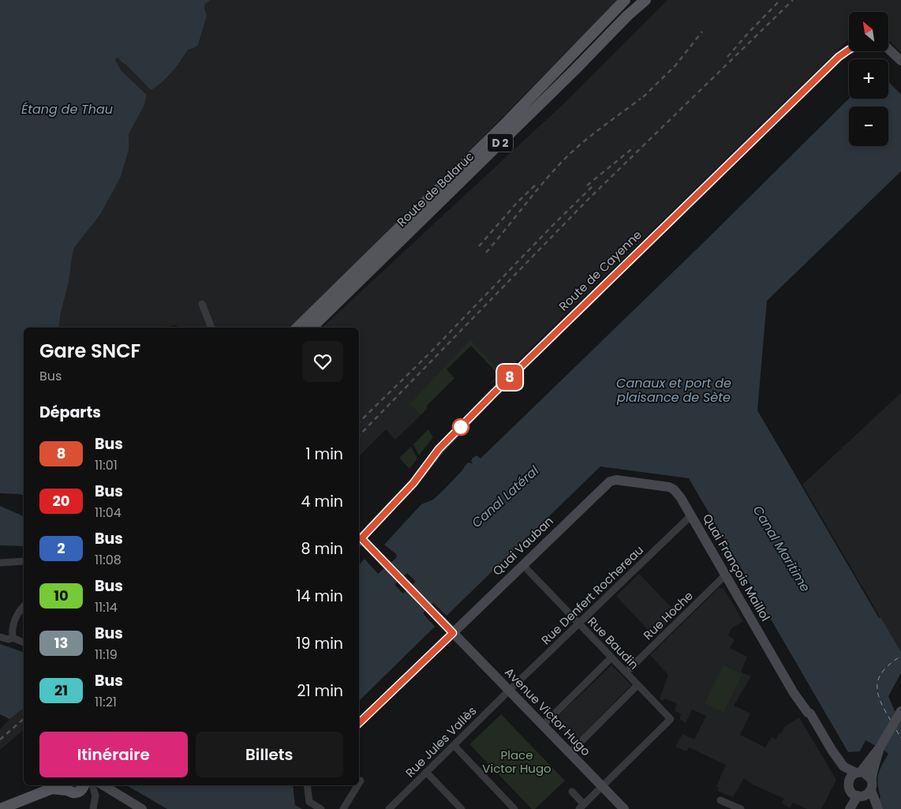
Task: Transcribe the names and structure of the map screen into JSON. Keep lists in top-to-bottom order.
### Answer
{
  "streets": {
    "main road": [
      "D 2",
      "Route de Balaruc",
      "Route de Cayenne",
      "Quai Vauban",
      "Quai François Maillol",
      "Avenue Victor Hugo"
    ],
    "street": [
      "Rue Denfert Rochereau",
      "Rue Hoche",
      "Rue Baudin",
      "Rue Jules Vallès"
    ]
  },
  "crossings": [
    ["Route de Cayenne", "Avenue Victor Hugo"],
    ["Quai Vauban", "Quai François Maillol"],
    ["Quai Vauban", "Rue Baudin"],
    ["Quai Vauban", "Avenue Victor Hugo"],
    ["Quai François Maillol", "Rue Denfert Rochereau"],
    ["Quai François Maillol", "Rue Hoche"],
    ["Rue Denfert Rochereau", "Rue Baudin"],
    ["Rue Denfert Rochereau", "Avenue Victor Hugo"],
    ["Rue Denfert Rochereau", "Rue Jules Vallès"],
    ["Rue Hoche", "Rue Baudin"],
    ["Rue Baudin", "Avenue Victor Hugo"],
    ["Avenue Victor Hugo", "Rue Jules Vallès"]
  ],
  "water": [
    "Étang de Thau",
    "Canaux et port de plaisance de Sète",
    "Canal Latéral",
    "Canal Maritime"
  ],
  "parks": ["Place Victor Hugo"],
  "lines": ["bus line 8"],
  "north": "top left",
  "page": {
    "on_map": "8",
    "map_buttons": ["+", "−"],
    "heading": [
      ["Gare SNCF", "Bus"],
      "Départs"
    ],
    "list": [
      {
        "mark": "8",
        "name": "Bus",
        "note": "11:01",
        "value": "1 min"
      },
      {
        "mark": "20",
        "name": "Bus",
        "note": "11:04",
        "value": "4 min"
      },
      {
        "mark": "2",
        "name": "Bus",
        "note": "11:08",
        "value": "8 min"
      },
      {
        "mark": "10",
        "name": "Bus",
        "note": "11:14",
        "value": "14 min"
      },
      {
        "mark": "13",
        "name": "Bus",
        "note": "11:19",
        "value": "19 min"
      },
      {
        "mark": "21",
        "name": "Bus",
        "note": "11:21",
        "value": "21 min"
      }
    ],
    "buttons": ["Itinéraire", "Billets"]
  }
}
